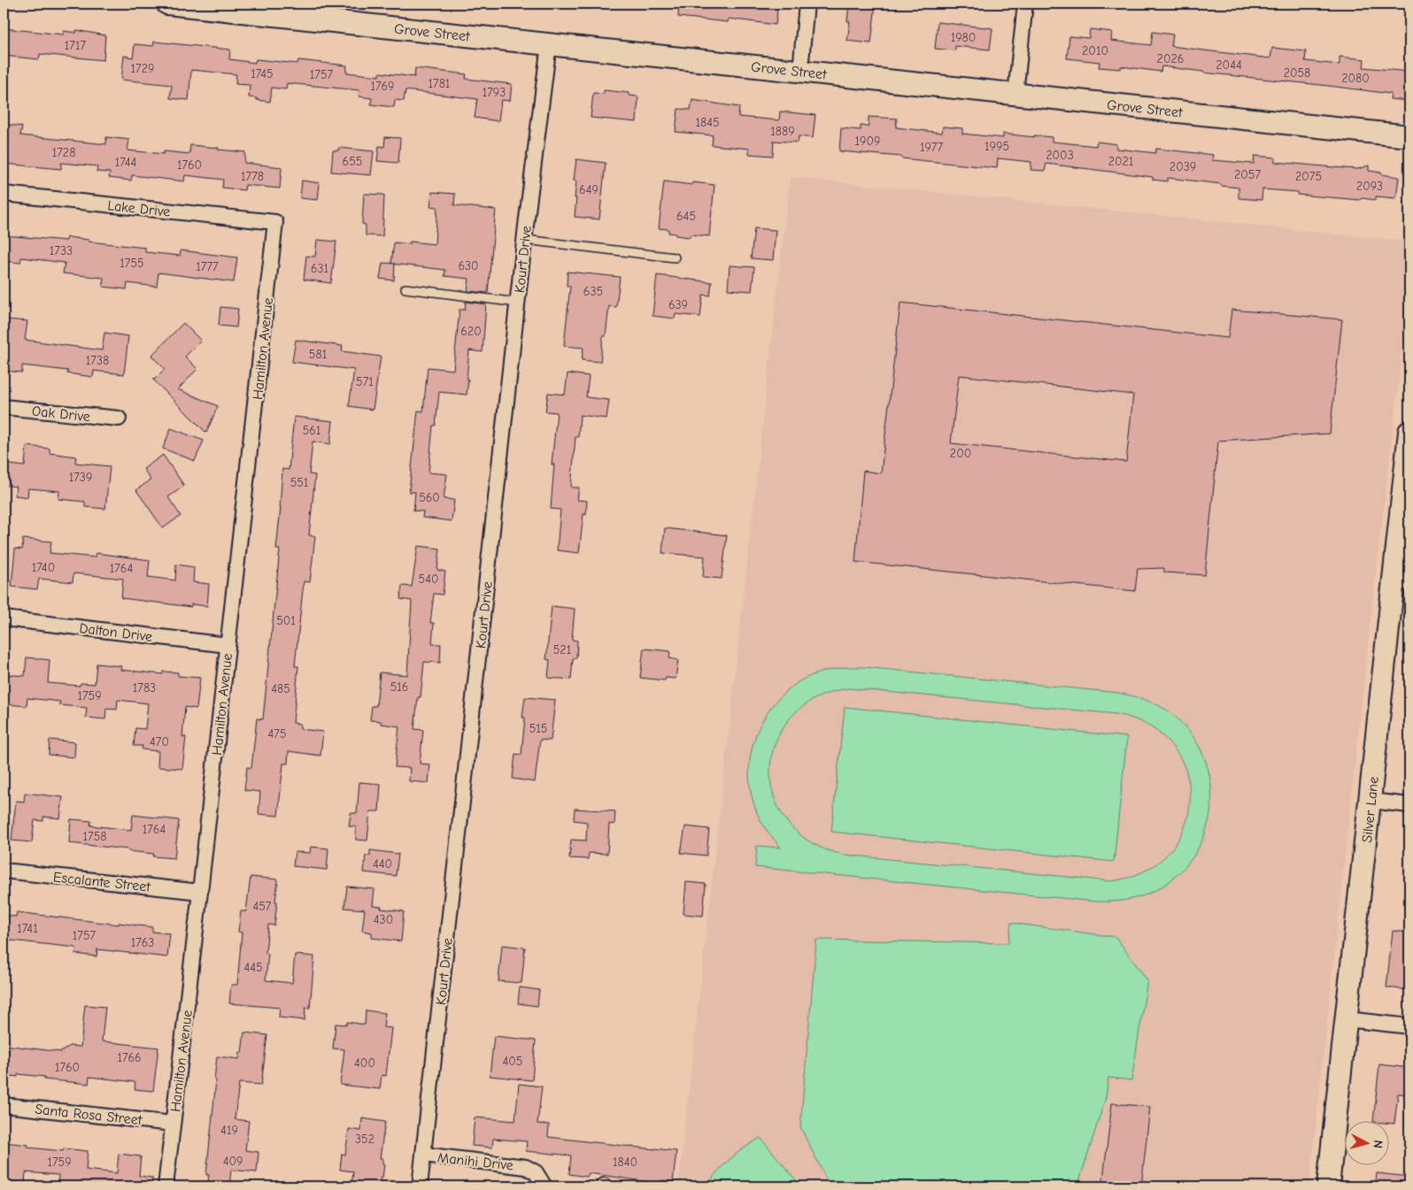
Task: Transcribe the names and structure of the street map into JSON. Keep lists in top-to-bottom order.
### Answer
{
  "streets": {
    "street": [
      "Grove Street",
      "Lake Drive",
      "Kourt Drive",
      "Hamilton Avenue",
      "Oak Drive",
      "Dalton Drive",
      "Silver Lane",
      "Escalante Street",
      "Santa Rosa Street",
      "Manihi Drive"
    ]
  },
  "crossings": [
    ["Grove Street", "Kourt Drive"],
    ["Lake Drive", "Hamilton Avenue"],
    ["Kourt Drive", "Manihi Drive"],
    ["Hamilton Avenue", "Dalton Drive"],
    ["Hamilton Avenue", "Escalante Street"],
    ["Hamilton Avenue", "Santa Rosa Street"]
  ],
  "house_numbers": [
    "1980",
    "1717",
    "2010",
    "2026",
    "2044",
    "1729",
    "2058",
    "1745",
    "1757",
    "2080",
    "1781",
    "1769",
    "1793",
    "1845",
    "1889",
    "1909",
    "1995",
    "1977",
    "1728",
    "2003",
    "655",
    "2021",
    "1744",
    "1760",
    "2039",
    "2057",
    "1778",
    "2075",
    "2093",
    "649",
    "645",
    "1733",
    "1755",
    "630",
    "1777",
    "631",
    "635",
    "639",
    "620",
    "581",
    "1738",
    "571",
    "561",
    "200",
    "1739",
    "551",
    "560",
    "1740",
    "1764",
    "540",
    "501",
    "521",
    "516",
    "1783",
    "485",
    "1759",
    "515",
    "475",
    "470",
    "1764",
    "1758",
    "440",
    "457",
    "430",
    "1741",
    "1757",
    "1763",
    "445",
    "1766",
    "405",
    "400",
    "1760",
    "419",
    "352",
    "409",
    "1759",
    "1840"
  ],
  "north": "right"
}
